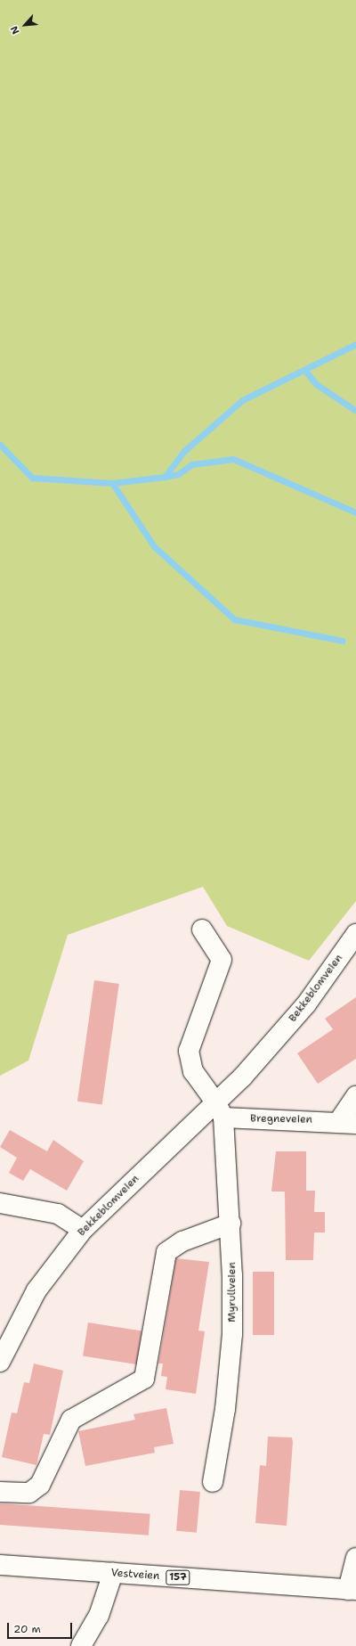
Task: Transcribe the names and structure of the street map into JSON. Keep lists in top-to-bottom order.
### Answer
{
  "streets": {
    "street": [
      "Bekkeblomveien",
      "Bregneveien",
      "Myrullveien",
      "Vestveien",
      "157"
    ]
  },
  "crossings": [
    ["Bekkeblomveien", "Bregneveien"],
    ["Bekkeblomveien", "Myrullveien"],
    ["Bregneveien", "Myrullveien"]
  ],
  "scale_bar": "20 m",
  "north": "bottom left"
}
